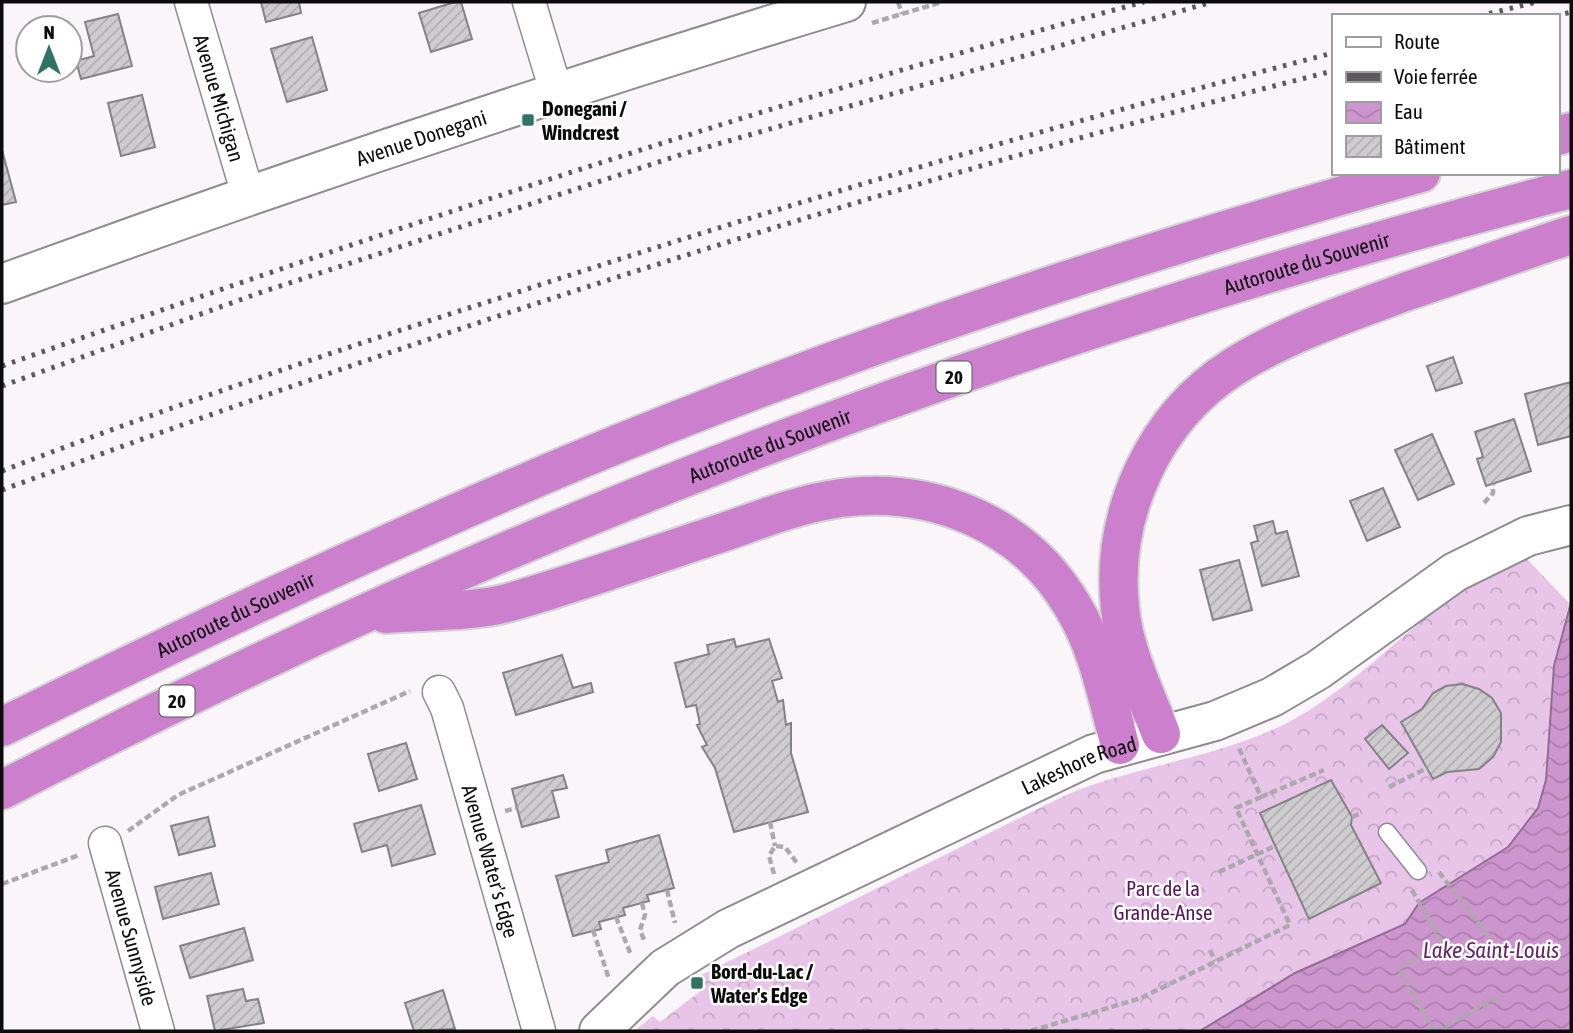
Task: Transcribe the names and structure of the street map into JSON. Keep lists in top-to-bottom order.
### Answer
{
  "streets": {
    "highway": ["Autoroute du Souvenir", "20"],
    "street": [
      "Avenue Michigan",
      "Avenue Donegani",
      "Lakeshore Road",
      "Avenue Water's Edge",
      "Avenue Sunnyside"
    ]
  },
  "crossings": [
    ["Avenue Michigan", "Avenue Donegani"]
  ],
  "water": ["Lake Saint-Louis"],
  "parks": ["Parc de la Grande-Anse"],
  "places": {
    "transit": ["Donegani / Windcrest", "Bord-du-Lac / Water's Edge"]
  },
  "legend": [
    "Route",
    "Voie ferrée",
    "Eau",
    "Bâtiment"
  ],
  "north": "top"
}
